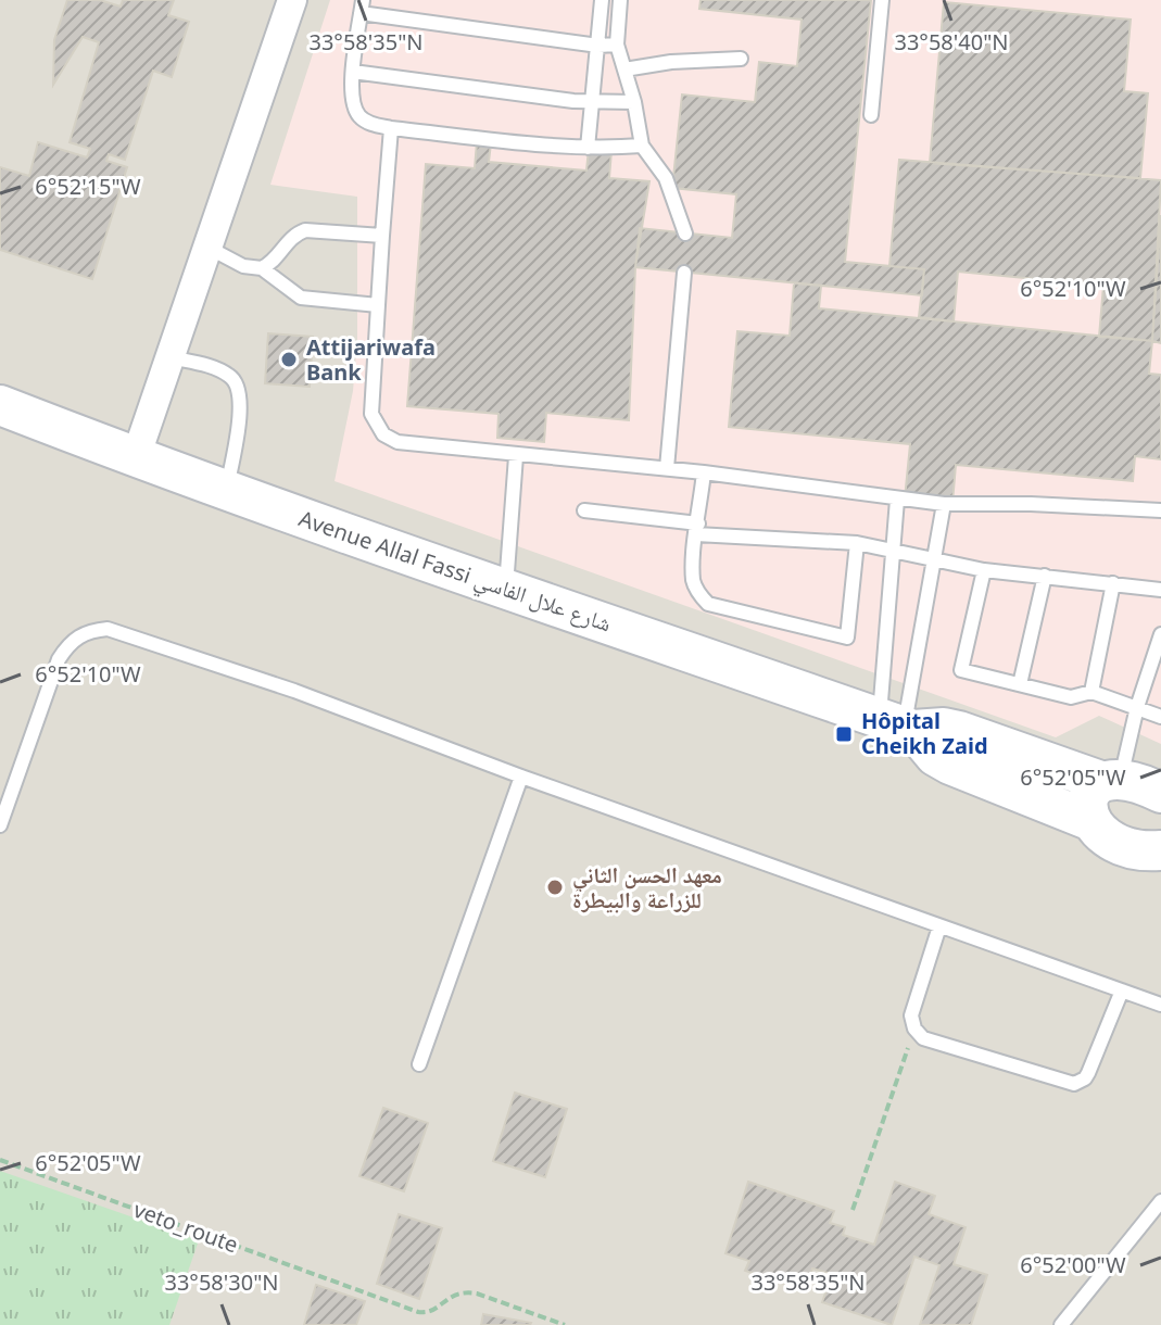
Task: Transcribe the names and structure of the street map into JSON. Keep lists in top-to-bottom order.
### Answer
{
  "streets": {
    "street": ["Avenue Allal Fassi شارع علال الفاسي"],
    "path": ["veto_route"]
  },
  "places": {
    "other": ["Attijariwafa Bank", "معهد الحسن الثاني للزراعة والبيطرة"],
    "transit": ["Hôpital Cheikh Zaid"]
  },
  "coordinates": [
    "33°58'35\"N",
    "33°58'40\"N",
    "6°52'15\"W",
    "6°52'10\"W",
    "6°52'05\"W",
    "6°52'00\"W",
    "33°58'30\"N"
  ]
}
